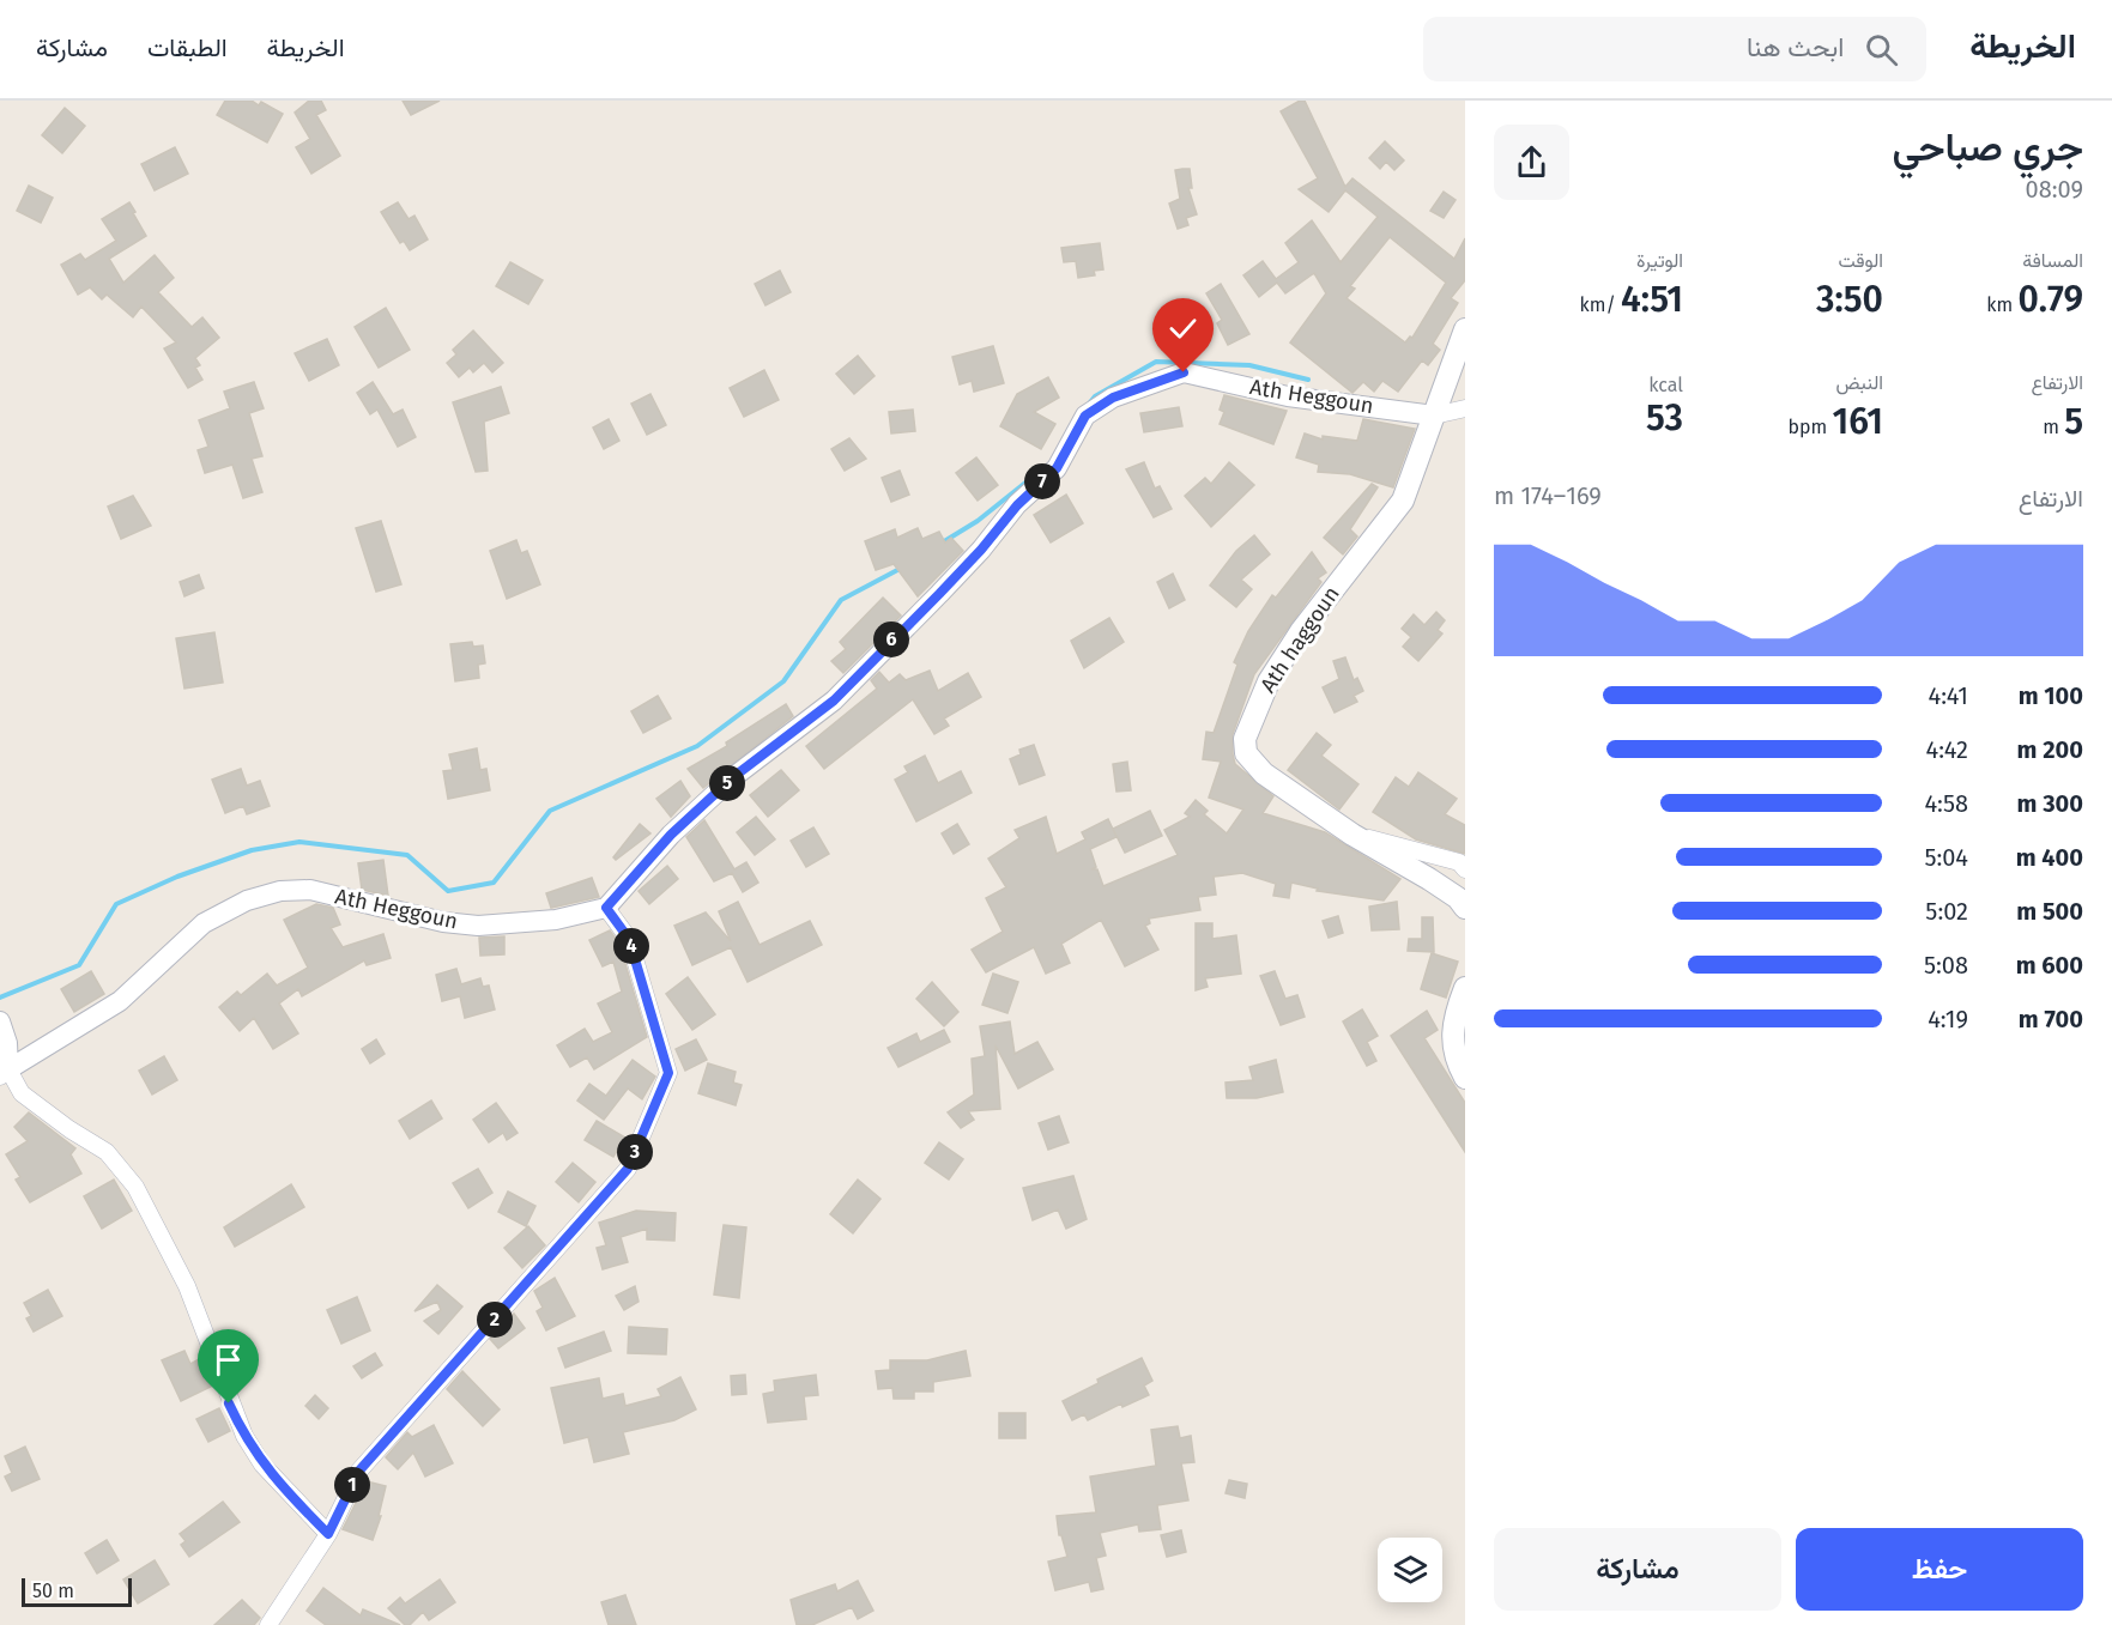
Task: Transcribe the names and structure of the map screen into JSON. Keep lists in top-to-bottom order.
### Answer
{
  "streets": {
    "main road": ["Ath haggoun"],
    "street": ["Ath Heggoun"]
  },
  "crossings": [
    ["Ath Heggoun", "Ath haggoun"]
  ],
  "scale_bar": "50 m",
  "page": {
    "header": "الخريطة",
    "search": "ابحث هنا",
    "nav": ["الخريطة", "الطبقات", "مشاركة"],
    "heading": ["جري صباحي", "08:09"],
    "stats": [
      ["المسافة", "0.79 km"],
      ["الوقت", "3:50"],
      ["الوتيرة", "4:51 /km"],
      ["الارتفاع", "5 m"],
      ["النبض", "161 bpm"],
      ["kcal", "53"]
    ],
    "pins": [
      "7",
      "6",
      "5",
      "4",
      "3",
      "2",
      "1"
    ],
    "chart": ["الارتفاع", "169–174 m"],
    "list": [
      {
        "name": "100 m",
        "note": "4:41"
      },
      {
        "name": "200 m",
        "note": "4:42"
      },
      {
        "name": "300 m",
        "note": "4:58"
      },
      {
        "name": "400 m",
        "note": "5:04"
      },
      {
        "name": "500 m",
        "note": "5:02"
      },
      {
        "name": "600 m",
        "note": "5:08"
      },
      {
        "name": "700 m",
        "note": "4:19"
      }
    ],
    "buttons": ["حفظ", "مشاركة"],
    "scale": "50 m"
  }
}
